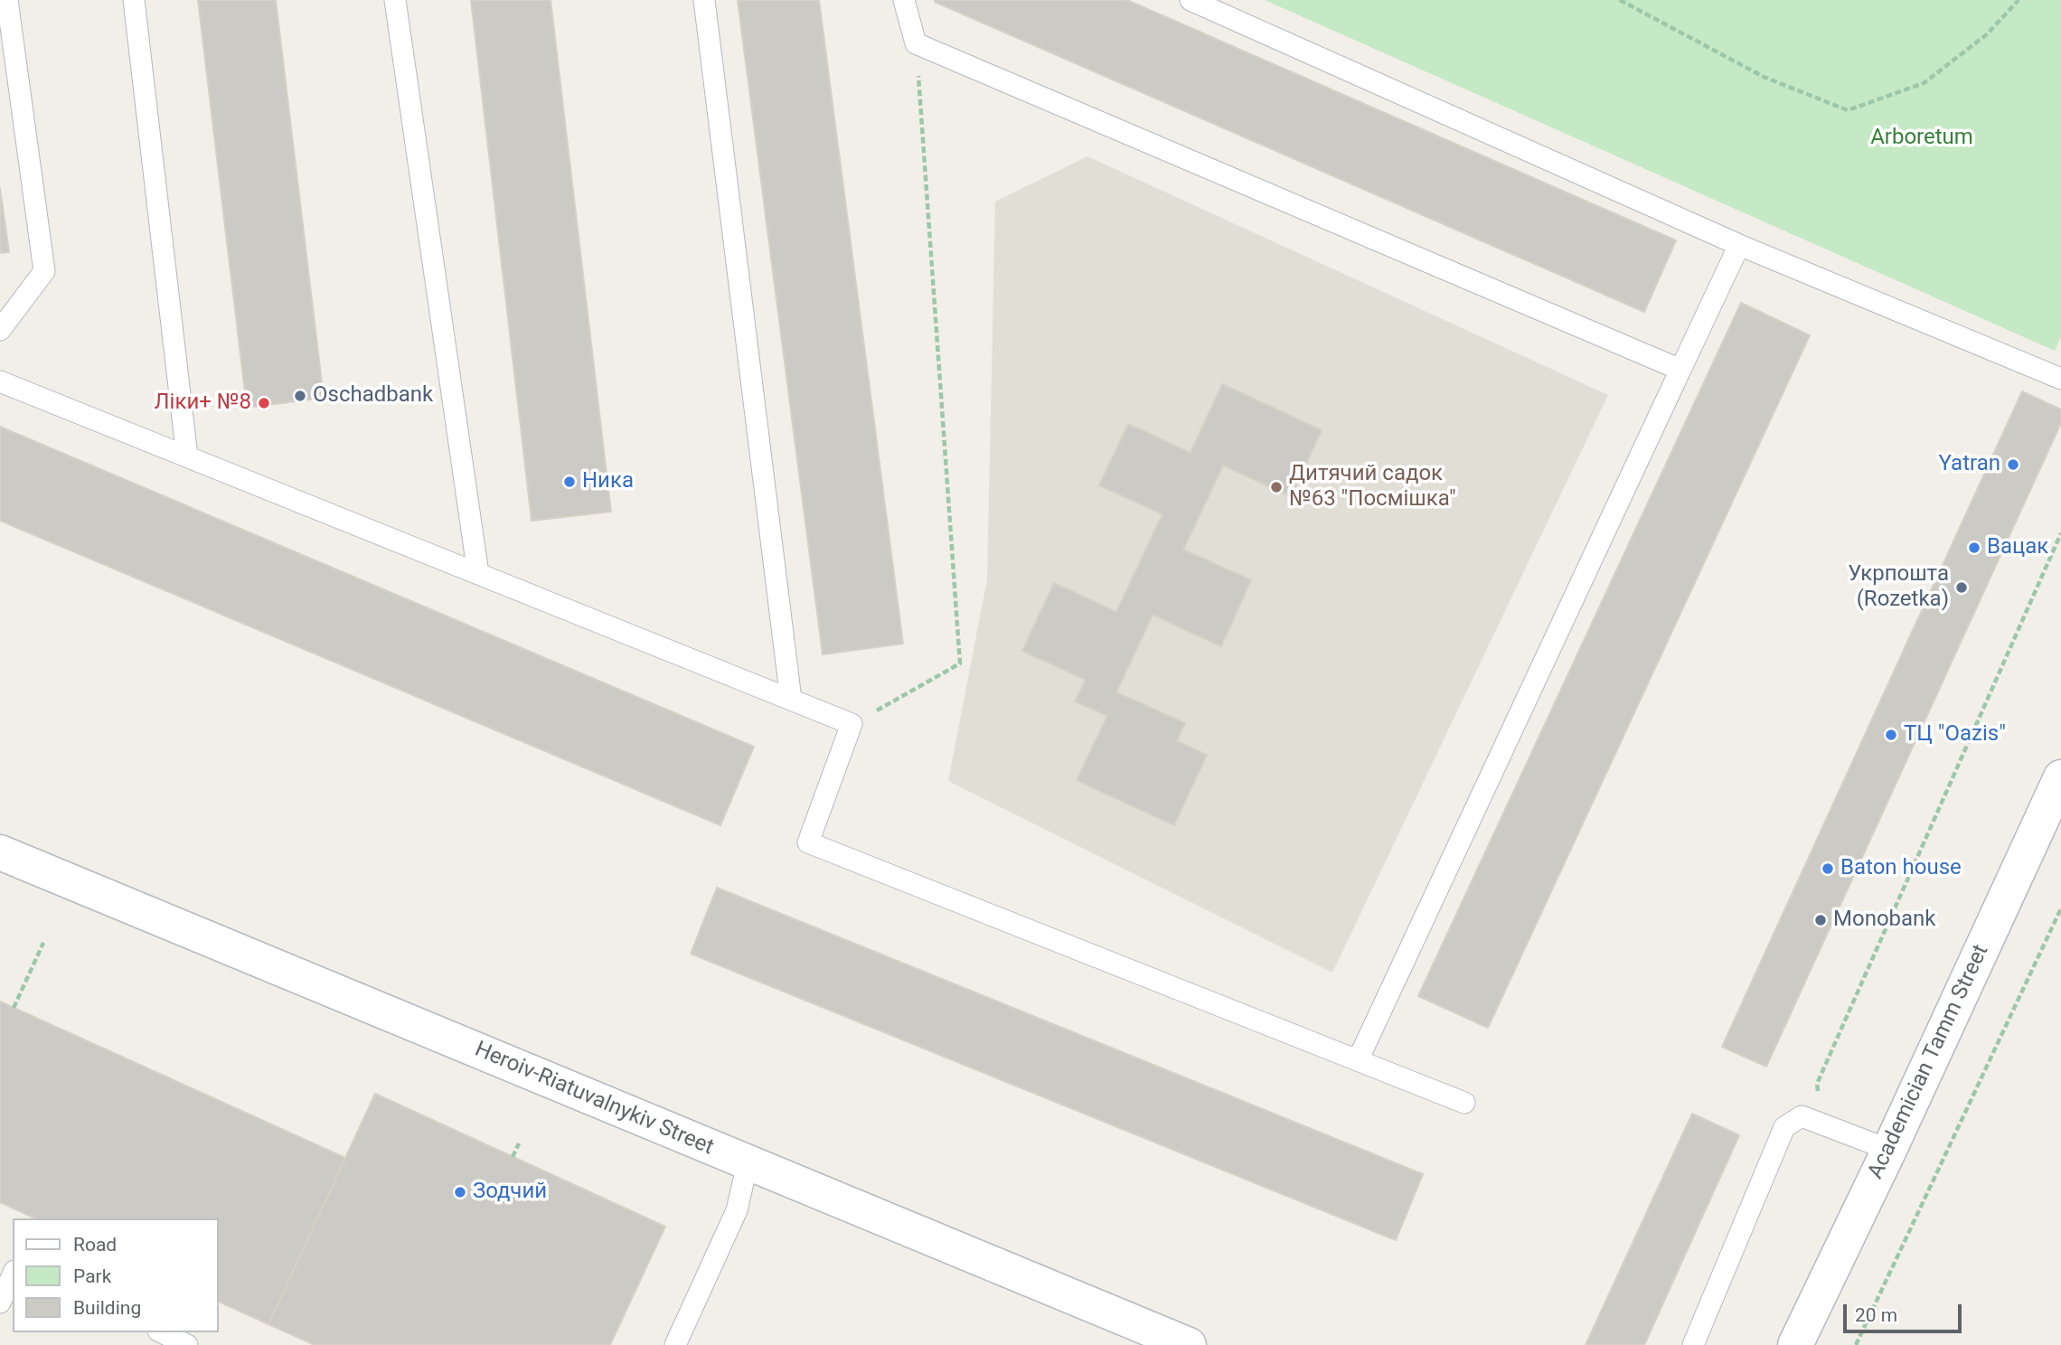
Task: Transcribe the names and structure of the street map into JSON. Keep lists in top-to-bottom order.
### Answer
{
  "streets": {
    "main road": ["Academician Tamm Street", "Heroiv-Riatuvalnykiv Street"]
  },
  "parks": ["Arboretum"],
  "places": [
    "Oschadbank",
    "Ліки+ №8",
    "Yatran",
    "Ника",
    "Дитячий садок №63 \"Посмішка\"",
    "Вацак",
    "Укрпошта (Rozetka)",
    "ТЦ \"Oazis\"",
    "Baton house",
    "Monobank",
    "Зодчий"
  ],
  "legend": ["Road", "Park", "Building"],
  "scale_bar": "20 m"
}
